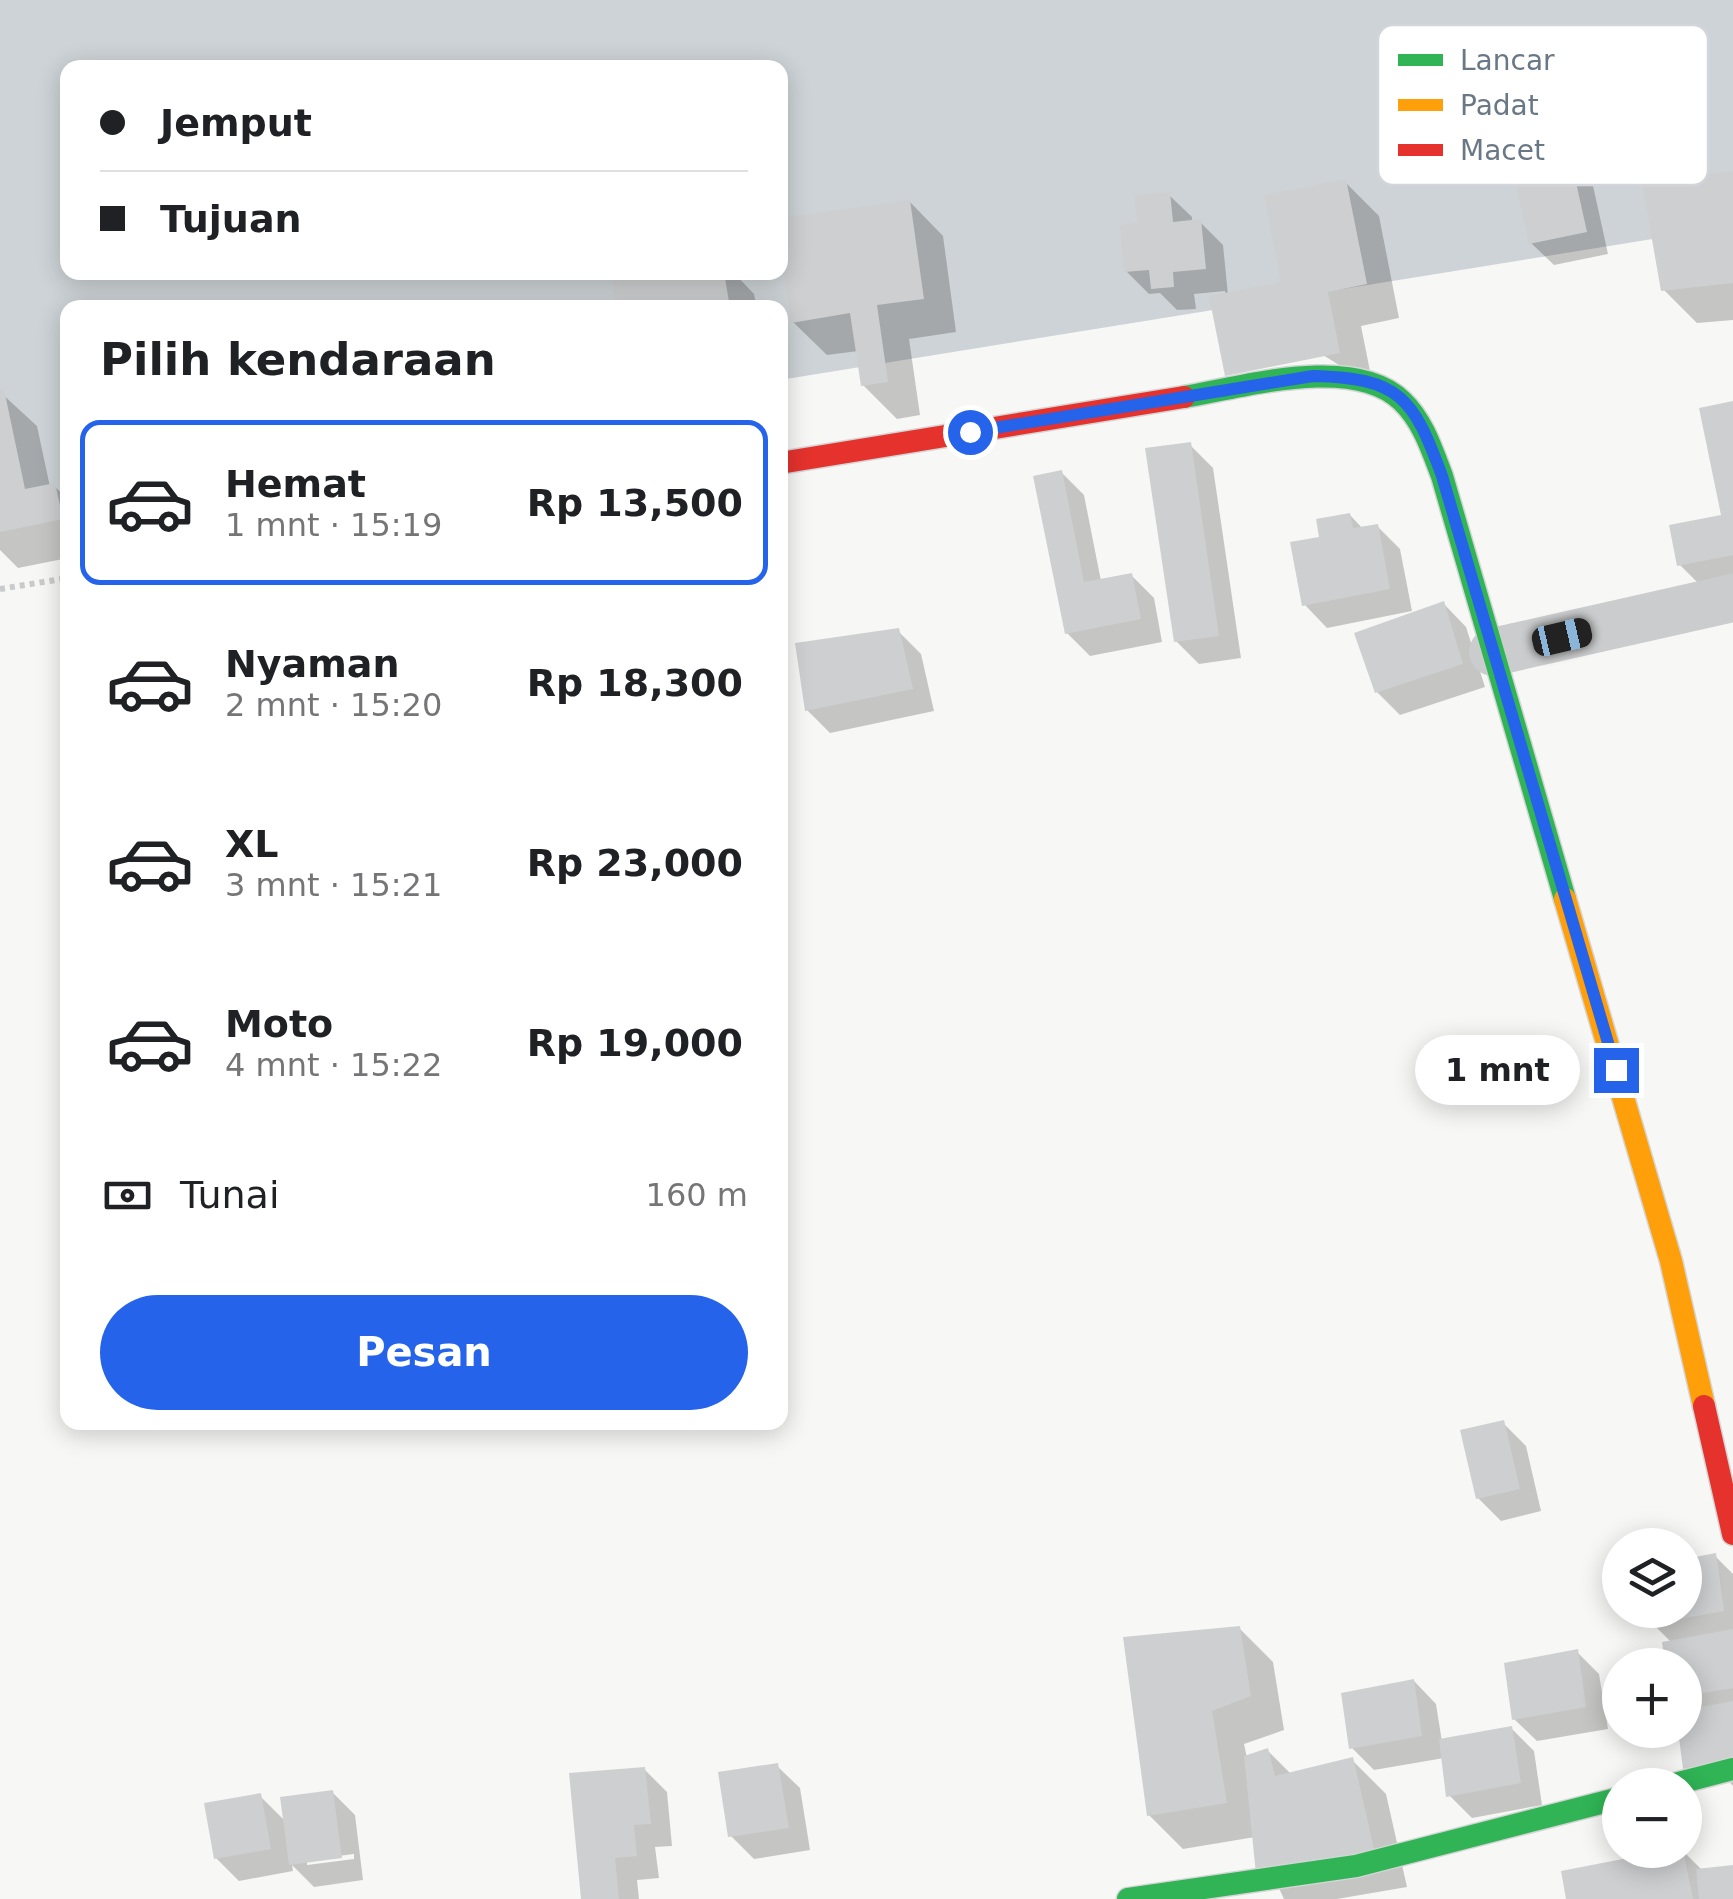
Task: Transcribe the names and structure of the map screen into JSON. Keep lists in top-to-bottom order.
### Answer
{
  "legend": ["Lancar", "Padat", "Macet"],
  "page": {
    "banner": ["Jemput", "Tujuan"],
    "heading": "Pilih kendaraan",
    "list": [
      {
        "name": "Hemat",
        "note": "1 mnt · 15:19",
        "value": "Rp 13,500"
      },
      {
        "name": "Nyaman",
        "note": "2 mnt · 15:20",
        "value": "Rp 18,300"
      },
      {
        "name": "XL",
        "note": "3 mnt · 15:21",
        "value": "Rp 23,000"
      },
      {
        "name": "Moto",
        "note": "4 mnt · 15:22",
        "value": "Rp 19,000"
      }
    ],
    "bubble": "1 mnt",
    "pay": ["Tunai", "160 m"],
    "buttons": "Pesan",
    "map_buttons": ["+", "−"]
  }
}
